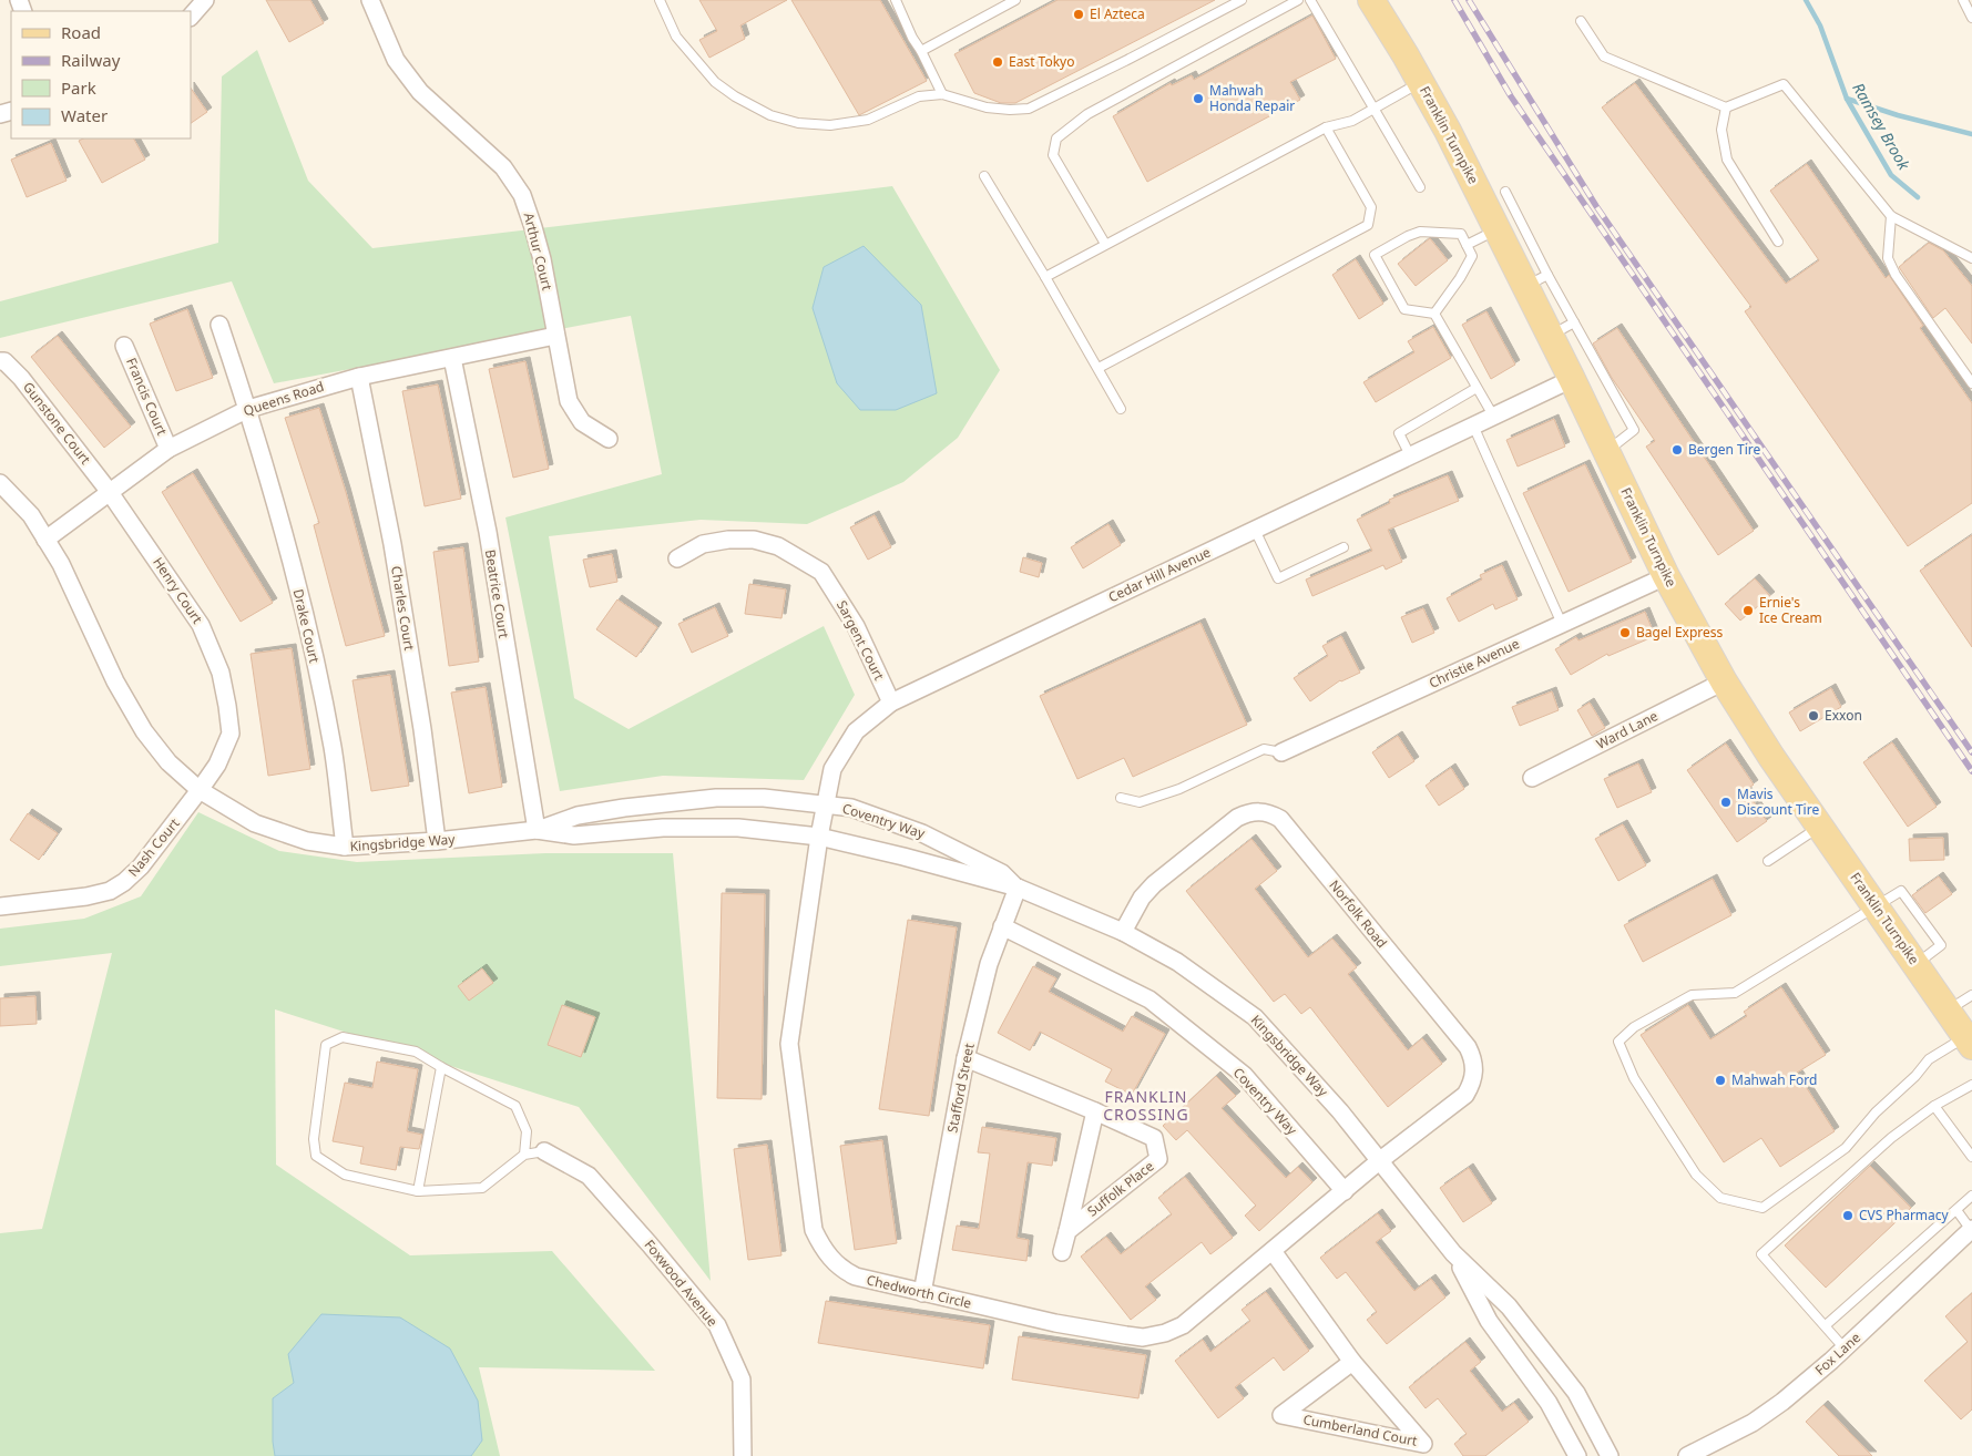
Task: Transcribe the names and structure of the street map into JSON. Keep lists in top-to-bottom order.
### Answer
{
  "streets": {
    "main road": ["Franklin Turnpike"],
    "street": [
      "Arthur Court",
      "Francis Court",
      "Queens Road",
      "Gunstone Court",
      "Cedar Hill Avenue",
      "Henry Court",
      "Beatrice Court",
      "Charles Court",
      "Drake Court",
      "Sargent Court",
      "Christie Avenue",
      "Ward Lane",
      "Coventry Way",
      "Kingsbridge Way",
      "Nash Court",
      "Norfolk Road",
      "Stafford Street",
      "Suffolk Place",
      "Foxwood Avenue",
      "Chedworth Circle",
      "Fox Lane",
      "Cumberland Court"
    ]
  },
  "crossings": [
    ["Franklin Turnpike", "Cedar Hill Avenue"],
    ["Franklin Turnpike", "Christie Avenue"],
    ["Franklin Turnpike", "Ward Lane"],
    ["Arthur Court", "Queens Road"],
    ["Francis Court", "Queens Road"],
    ["Queens Road", "Gunstone Court"],
    ["Queens Road", "Henry Court"],
    ["Queens Road", "Beatrice Court"],
    ["Queens Road", "Charles Court"],
    ["Queens Road", "Drake Court"],
    ["Queens Road", "Kingsbridge Way"],
    ["Gunstone Court", "Henry Court"],
    ["Cedar Hill Avenue", "Sargent Court"],
    ["Cedar Hill Avenue", "Coventry Way"],
    ["Cedar Hill Avenue", "Kingsbridge Way"],
    ["Cedar Hill Avenue", "Chedworth Circle"],
    ["Henry Court", "Kingsbridge Way"],
    ["Henry Court", "Nash Court"],
    ["Beatrice Court", "Coventry Way"],
    ["Beatrice Court", "Kingsbridge Way"],
    ["Charles Court", "Kingsbridge Way"],
    ["Drake Court", "Kingsbridge Way"],
    ["Coventry Way", "Kingsbridge Way"],
    ["Coventry Way", "Stafford Street"],
    ["Coventry Way", "Chedworth Circle"],
    ["Kingsbridge Way", "Nash Court"],
    ["Kingsbridge Way", "Norfolk Road"],
    ["Kingsbridge Way", "Stafford Street"],
    ["Kingsbridge Way", "Chedworth Circle"],
    ["Norfolk Road", "Chedworth Circle"],
    ["Stafford Street", "Suffolk Place"],
    ["Stafford Street", "Chedworth Circle"],
    ["Chedworth Circle", "Cumberland Court"]
  ],
  "districts": ["FRANKLIN CROSSING"],
  "water": ["Ramsey Brook"],
  "places": [
    "El Azteca",
    "East Tokyo",
    "Mahwah Honda Repair",
    "Bergen Tire",
    "Ernie's Ice Cream",
    "Bagel Express",
    "Exxon",
    "Mavis Discount Tire",
    "Mahwah Ford",
    "CVS Pharmacy"
  ],
  "legend": [
    "Road",
    "Railway",
    "Park",
    "Water"
  ]
}
